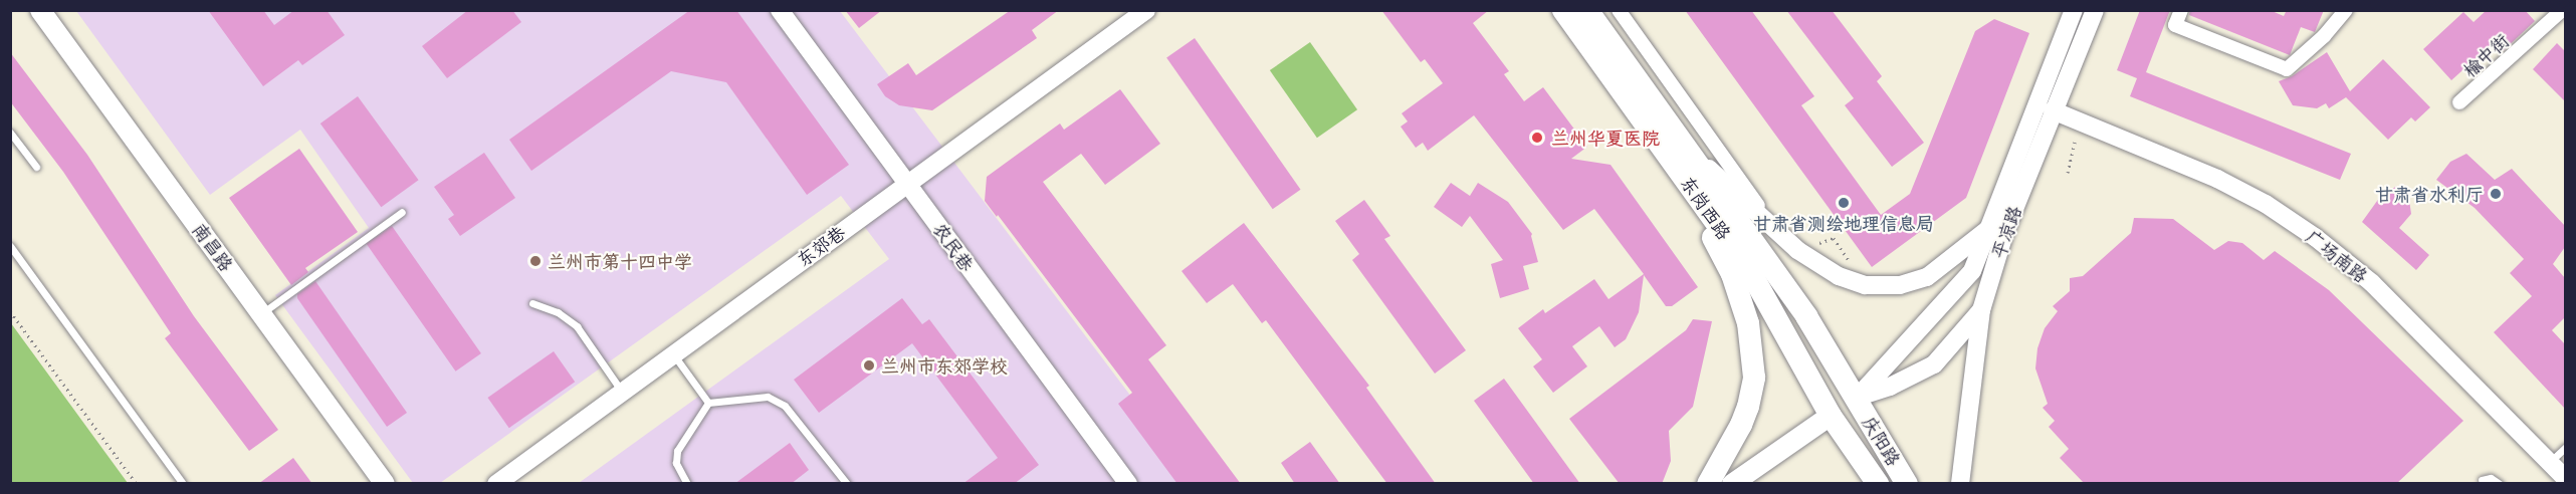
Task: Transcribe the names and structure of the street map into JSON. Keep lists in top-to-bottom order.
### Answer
{
  "streets": {
    "main road": [
      "东岗西路",
      "平凉路",
      "南昌路",
      "庆阳路"
    ],
    "street": [
      "榆中街",
      "东郊巷",
      "农民巷",
      "广场南路"
    ]
  },
  "crossings": [
    ["东岗西路", "平凉路"],
    ["东岗西路", "庆阳路"],
    ["平凉路", "广场南路"],
    ["平凉路", "庆阳路"],
    ["东郊巷", "农民巷"]
  ],
  "places": [
    "兰州华夏医院",
    "甘肃省水利厅",
    "甘肃省测绘地理信息局",
    "兰州市第十四中学",
    "兰州市东郊学校"
  ]
}
